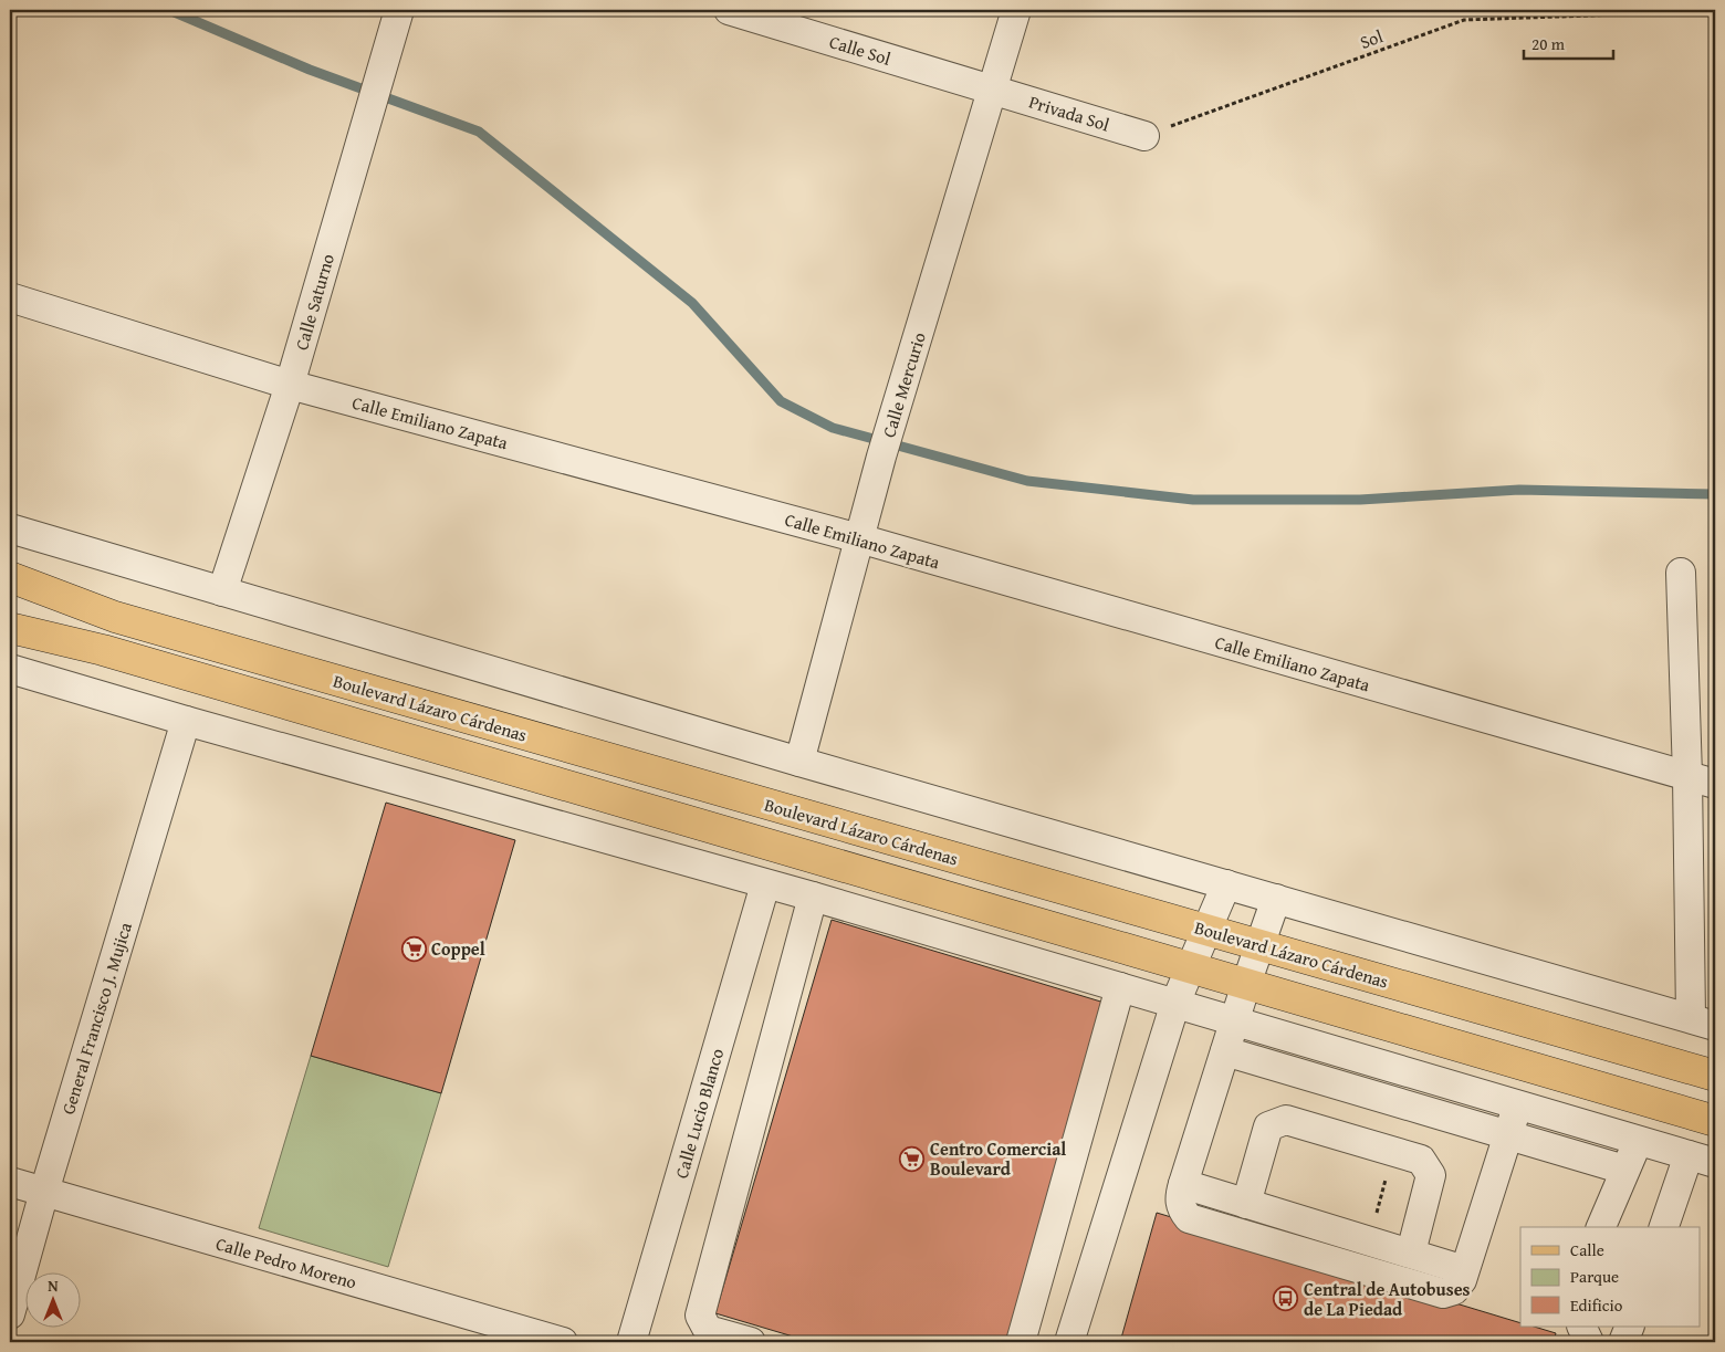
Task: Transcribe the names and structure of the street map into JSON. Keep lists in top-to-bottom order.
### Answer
{
  "streets": {
    "main road": ["Boulevard Lázaro Cárdenas"],
    "street": [
      "Calle Sol",
      "Privada Sol",
      "Calle Saturno",
      "Calle Mercurio",
      "Calle Emiliano Zapata",
      "General Francisco J. Mujica",
      "Calle Lucio Blanco",
      "Calle Pedro Moreno"
    ],
    "path": ["Sol"]
  },
  "crossings": [
    ["Sol", "Privada Sol"],
    ["Calle Sol", "Privada Sol"],
    ["Calle Sol", "Calle Mercurio"],
    ["Privada Sol", "Calle Mercurio"],
    ["Calle Saturno", "Calle Emiliano Zapata"],
    ["Calle Mercurio", "Calle Emiliano Zapata"],
    ["General Francisco J. Mujica", "Calle Pedro Moreno"]
  ],
  "places": {
    "supermarket": ["Coppel", "Centro Comercial Boulevard"],
    "bus stop": ["Central de Autobuses de La Piedad"]
  },
  "legend": ["Calle", "Parque", "Edificio"],
  "scale_bar": "20 m",
  "north": "top"
}
